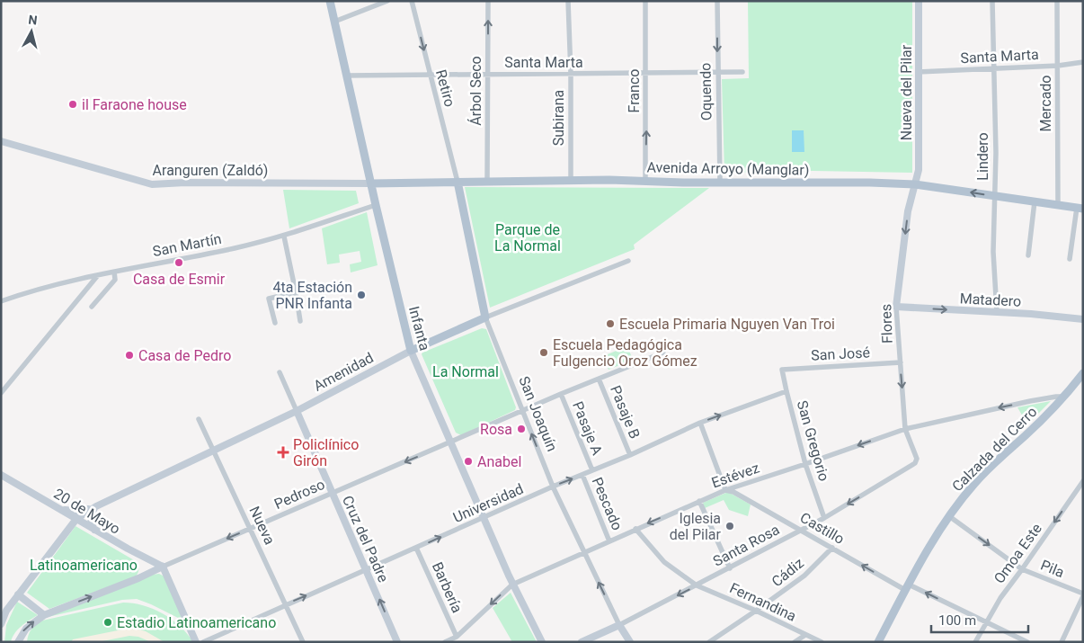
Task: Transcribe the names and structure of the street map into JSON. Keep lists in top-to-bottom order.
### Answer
{
  "streets": {
    "main road": [
      "Nueva del Pilar",
      "Avenida Arroyo (Manglar)",
      "Aranguren (Zaldó)",
      "Matadero",
      "Flores",
      "Infanta",
      "Amenidad",
      "San Joaquín",
      "Calzada del Cerro",
      "Pedroso",
      "20 de Mayo",
      "Cruz del Padre",
      "Santa Rosa"
    ],
    "street": [
      "Santa Marta",
      "Retiro",
      "Árbol Seco",
      "Franco",
      "Oquendo",
      "Mercado",
      "Subirana",
      "Lindero",
      "San Martín",
      "San José",
      "Pasaje B",
      "Pasaje A",
      "San Gregorio",
      "Estévez",
      "Universidad",
      "Pescado",
      "Nueva",
      "Castillo",
      "Omoa Este",
      "Pila",
      "Cádiz",
      "Barbería",
      "Fernandina"
    ]
  },
  "crossings": [
    ["Santa Marta", "Retiro"],
    ["Santa Marta", "Árbol Seco"],
    ["Santa Marta", "Franco"],
    ["Santa Marta", "Oquendo"],
    ["Santa Marta", "Nueva del Pilar"],
    ["Santa Marta", "Mercado"],
    ["Santa Marta", "Subirana"],
    ["Santa Marta", "Lindero"],
    ["Santa Marta", "Infanta"],
    ["Retiro", "Avenida Arroyo (Manglar)"],
    ["Retiro", "San Joaquín"],
    ["Árbol Seco", "Avenida Arroyo (Manglar)"],
    ["Franco", "Avenida Arroyo (Manglar)"],
    ["Oquendo", "Avenida Arroyo (Manglar)"],
    ["Nueva del Pilar", "Avenida Arroyo (Manglar)"],
    ["Nueva del Pilar", "Flores"],
    ["Mercado", "Avenida Arroyo (Manglar)"],
    ["Subirana", "Avenida Arroyo (Manglar)"],
    ["Lindero", "Avenida Arroyo (Manglar)"],
    ["Lindero", "Matadero"],
    ["Avenida Arroyo (Manglar)", "Aranguren (Zaldó)"],
    ["Avenida Arroyo (Manglar)", "Flores"],
    ["Avenida Arroyo (Manglar)", "Infanta"],
    ["Avenida Arroyo (Manglar)", "San Joaquín"],
    ["Aranguren (Zaldó)", "Infanta"],
    ["San Martín", "Infanta"],
    ["Matadero", "Flores"],
    ["Flores", "San José"],
    ["Flores", "Estévez"],
    ["Flores", "Santa Rosa"],
    ["Infanta", "Amenidad"],
    ["Infanta", "Estévez"],
    ["Infanta", "Pedroso"],
    ["Infanta", "Universidad"],
    ["San José", "San Gregorio"],
    ["Amenidad", "San Joaquín"],
    ["Amenidad", "20 de Mayo"],
    ["Amenidad", "Nueva"],
    ["Amenidad", "Cruz del Padre"],
    ["Pasaje B", "Pedroso"],
    ["Pasaje B", "Universidad"],
    ["San Joaquín", "Estévez"],
    ["San Joaquín", "Pedroso"],
    ["San Joaquín", "Universidad"],
    ["San Joaquín", "Santa Rosa"],
    ["Pasaje A", "Pedroso"],
    ["Pasaje A", "Universidad"],
    ["San Gregorio", "Estévez"],
    ["San Gregorio", "Universidad"],
    ["San Gregorio", "Santa Rosa"],
    ["Calzada del Cerro", "Estévez"],
    ["Calzada del Cerro", "Castillo"],
    ["Calzada del Cerro", "Pila"],
    ["Estévez", "Pescado"],
    ["Estévez", "Castillo"],
    ["Estévez", "Barbería"],
    ["Estévez", "Fernandina"],
    ["Pedroso", "20 de Mayo"],
    ["Pedroso", "Nueva"],
    ["Pedroso", "Cruz del Padre"],
    ["Universidad", "Pescado"],
    ["Universidad", "Nueva"],
    ["Universidad", "Cruz del Padre"],
    ["Universidad", "Barbería"],
    ["Castillo", "Santa Rosa"],
    ["Castillo", "Omoa Este"],
    ["Castillo", "Cádiz"],
    ["Santa Rosa", "Fernandina"],
    ["Omoa Este", "Pila"],
    ["Cádiz", "Fernandina"]
  ],
  "one_way": [
    "Retiro",
    "Árbol Seco",
    "Franco",
    "Oquendo",
    "Matadero",
    "Flores",
    "Estévez",
    "Universidad",
    "Castillo",
    "Santa Rosa",
    "Omoa Este",
    "Pila"
  ],
  "parks": ["Parque de La Normal", "La Normal", "Latinoamericano"],
  "places": {
    "other": [
      "il Faraone house",
      "Casa de Esmir",
      "4ta Estación PNR Infanta",
      "Escuela Primaria Nguyen Van Troi",
      "Escuela Pedagógica Fulgencio Oroz Gómez",
      "Casa de Pedro",
      "Rosa",
      "Anabel",
      "Iglesia del Pilar",
      "Estadio Latinoamericano"
    ],
    "health": ["Policlínico Girón"]
  },
  "scale_bar": "100 m",
  "north": "top"
}
